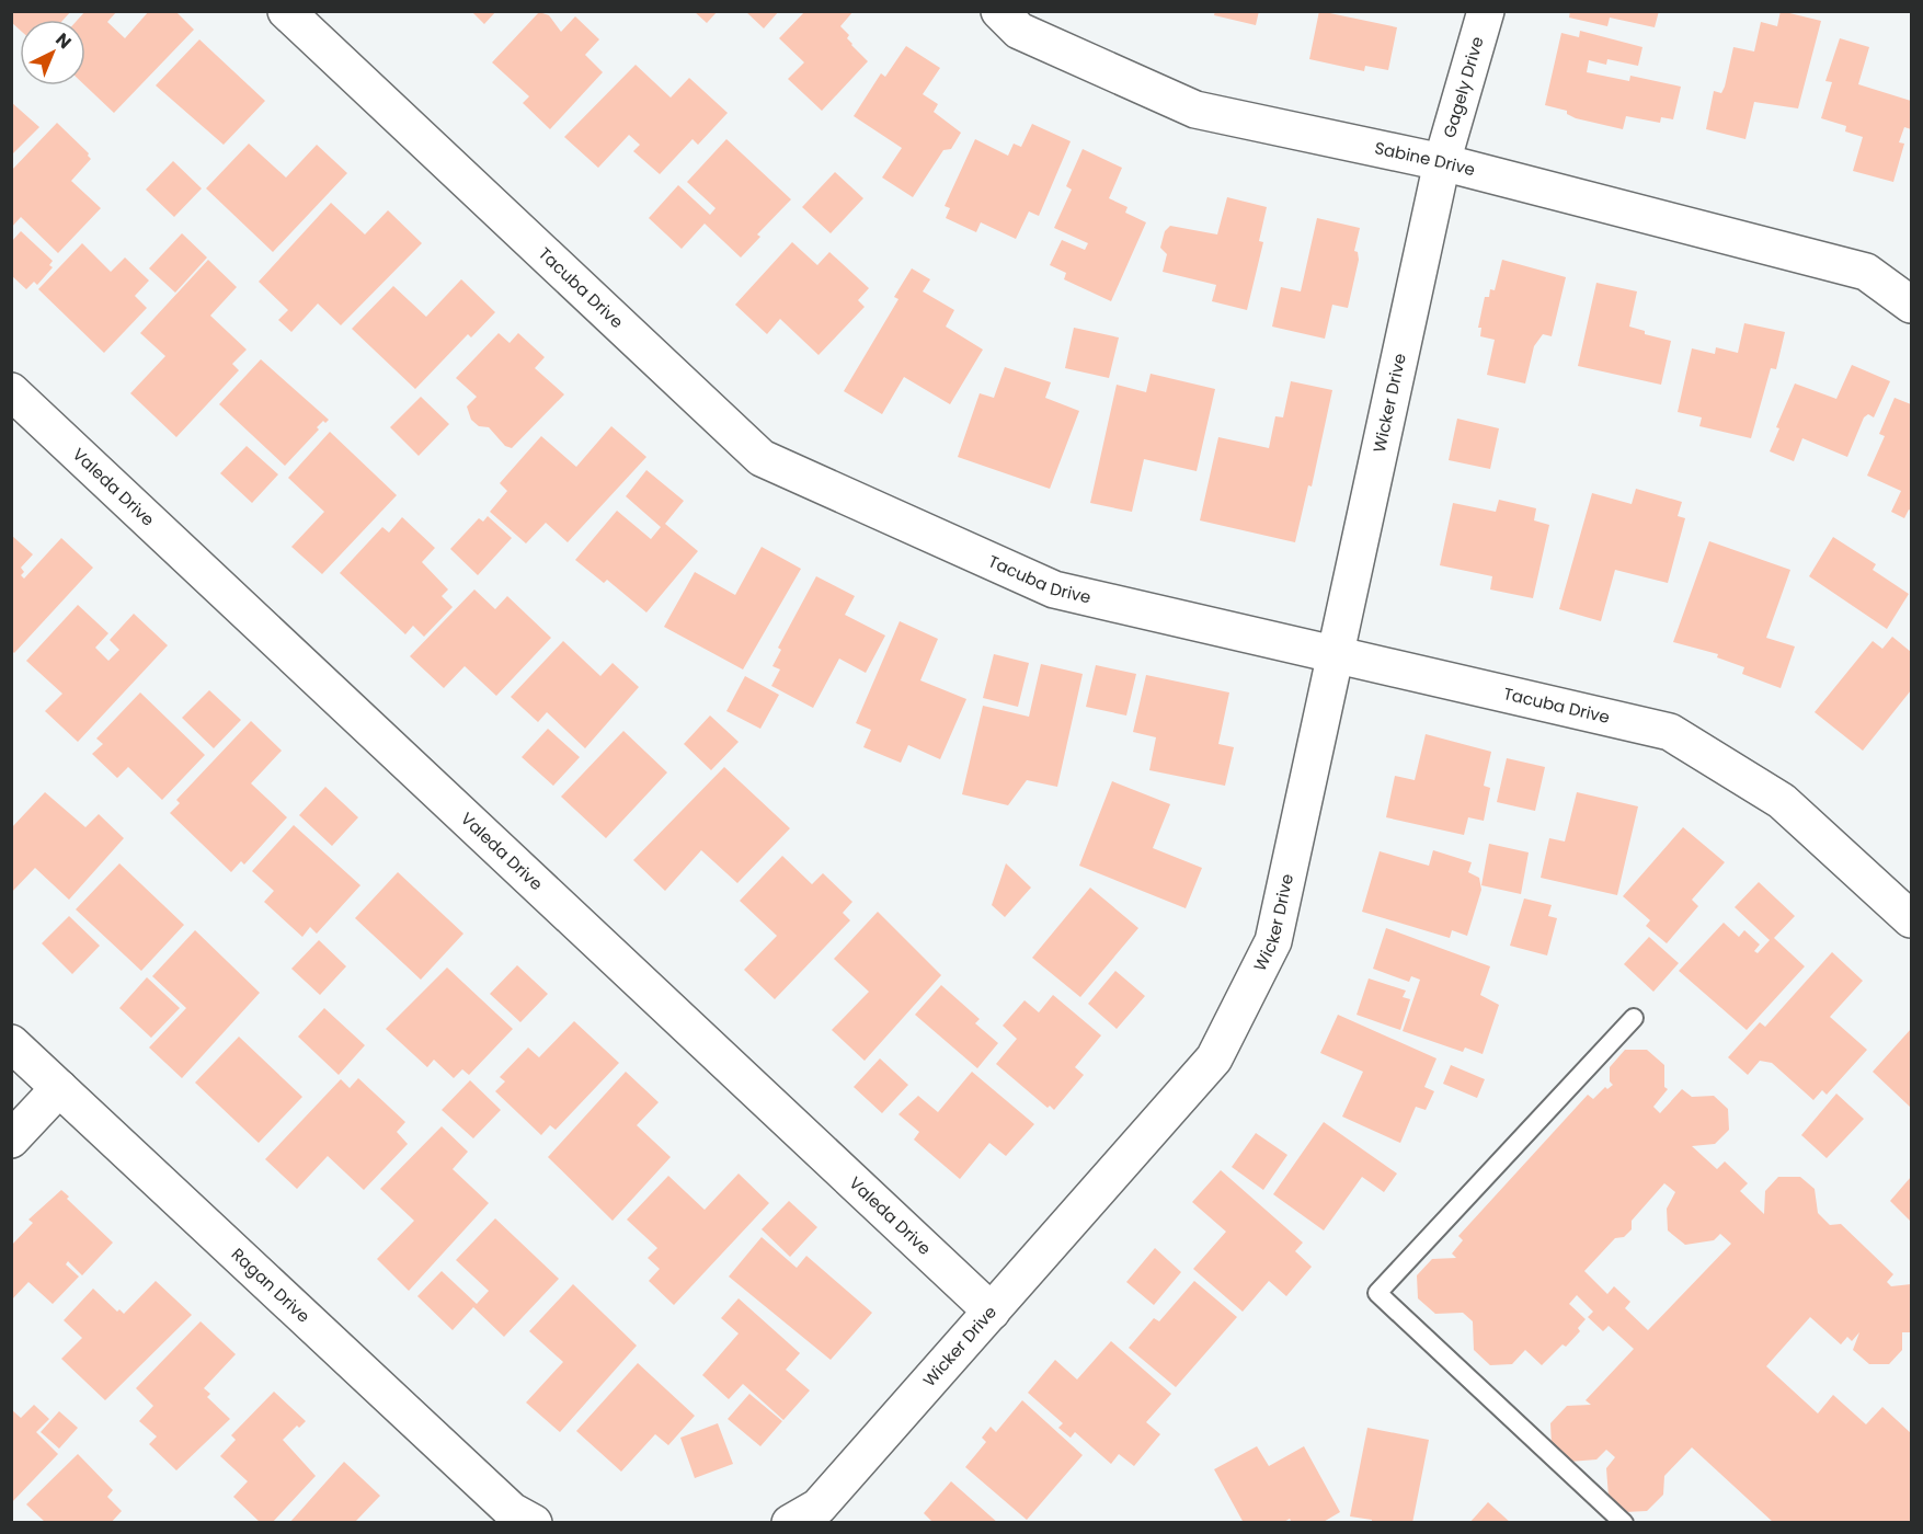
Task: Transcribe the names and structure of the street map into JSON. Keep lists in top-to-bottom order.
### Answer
{
  "streets": {
    "street": [
      "Gagely Drive",
      "Sabine Drive",
      "Tacuba Drive",
      "Wicker Drive",
      "Valeda Drive",
      "Ragan Drive"
    ]
  },
  "crossings": [
    ["Gagely Drive", "Sabine Drive"],
    ["Gagely Drive", "Wicker Drive"],
    ["Sabine Drive", "Wicker Drive"],
    ["Tacuba Drive", "Wicker Drive"],
    ["Wicker Drive", "Valeda Drive"]
  ],
  "north": "top right"
}
